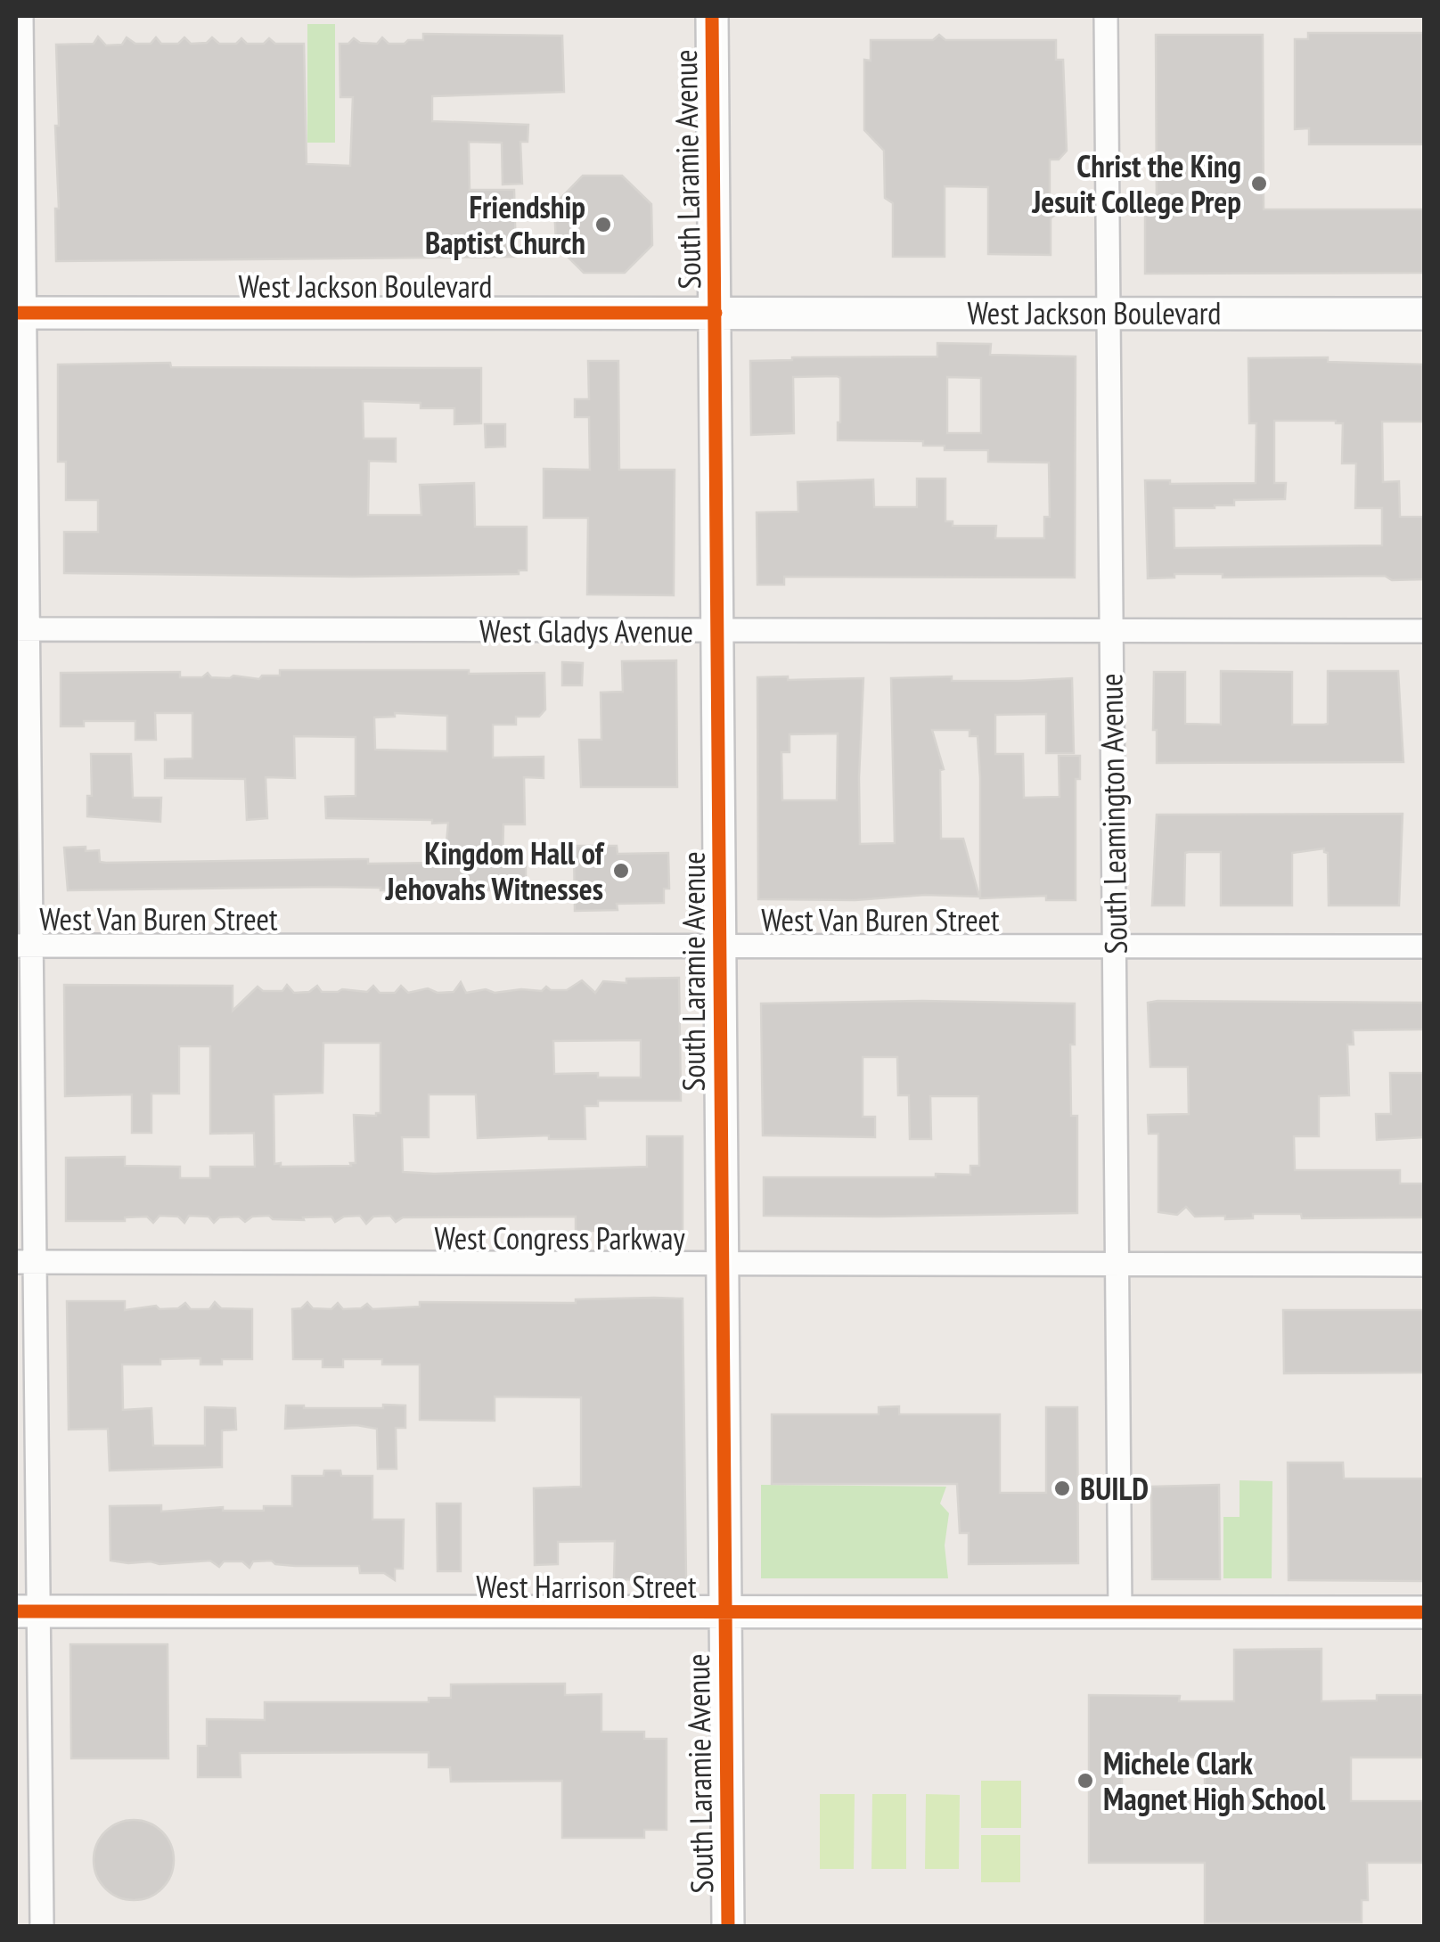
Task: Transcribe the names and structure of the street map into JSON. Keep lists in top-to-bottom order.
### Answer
{
  "streets": {
    "street": [
      "South Laramie Avenue",
      "West Jackson Boulevard",
      "West Gladys Avenue",
      "South Leamington Avenue",
      "West Van Buren Street",
      "West Congress Parkway",
      "West Harrison Street"
    ]
  },
  "crossings": [
    ["South Laramie Avenue", "West Jackson Boulevard"],
    ["South Laramie Avenue", "West Gladys Avenue"],
    ["South Laramie Avenue", "West Van Buren Street"],
    ["South Laramie Avenue", "West Congress Parkway"],
    ["South Laramie Avenue", "West Harrison Street"],
    ["West Jackson Boulevard", "South Leamington Avenue"],
    ["West Gladys Avenue", "South Leamington Avenue"],
    ["South Leamington Avenue", "West Van Buren Street"],
    ["South Leamington Avenue", "West Congress Parkway"],
    ["South Leamington Avenue", "West Harrison Street"]
  ],
  "places": [
    "Christ the King Jesuit College Prep",
    "Friendship Baptist Church",
    "Kingdom Hall of Jehovahs Witnesses",
    "BUILD",
    "Michele Clark Magnet High School"
  ]
}
